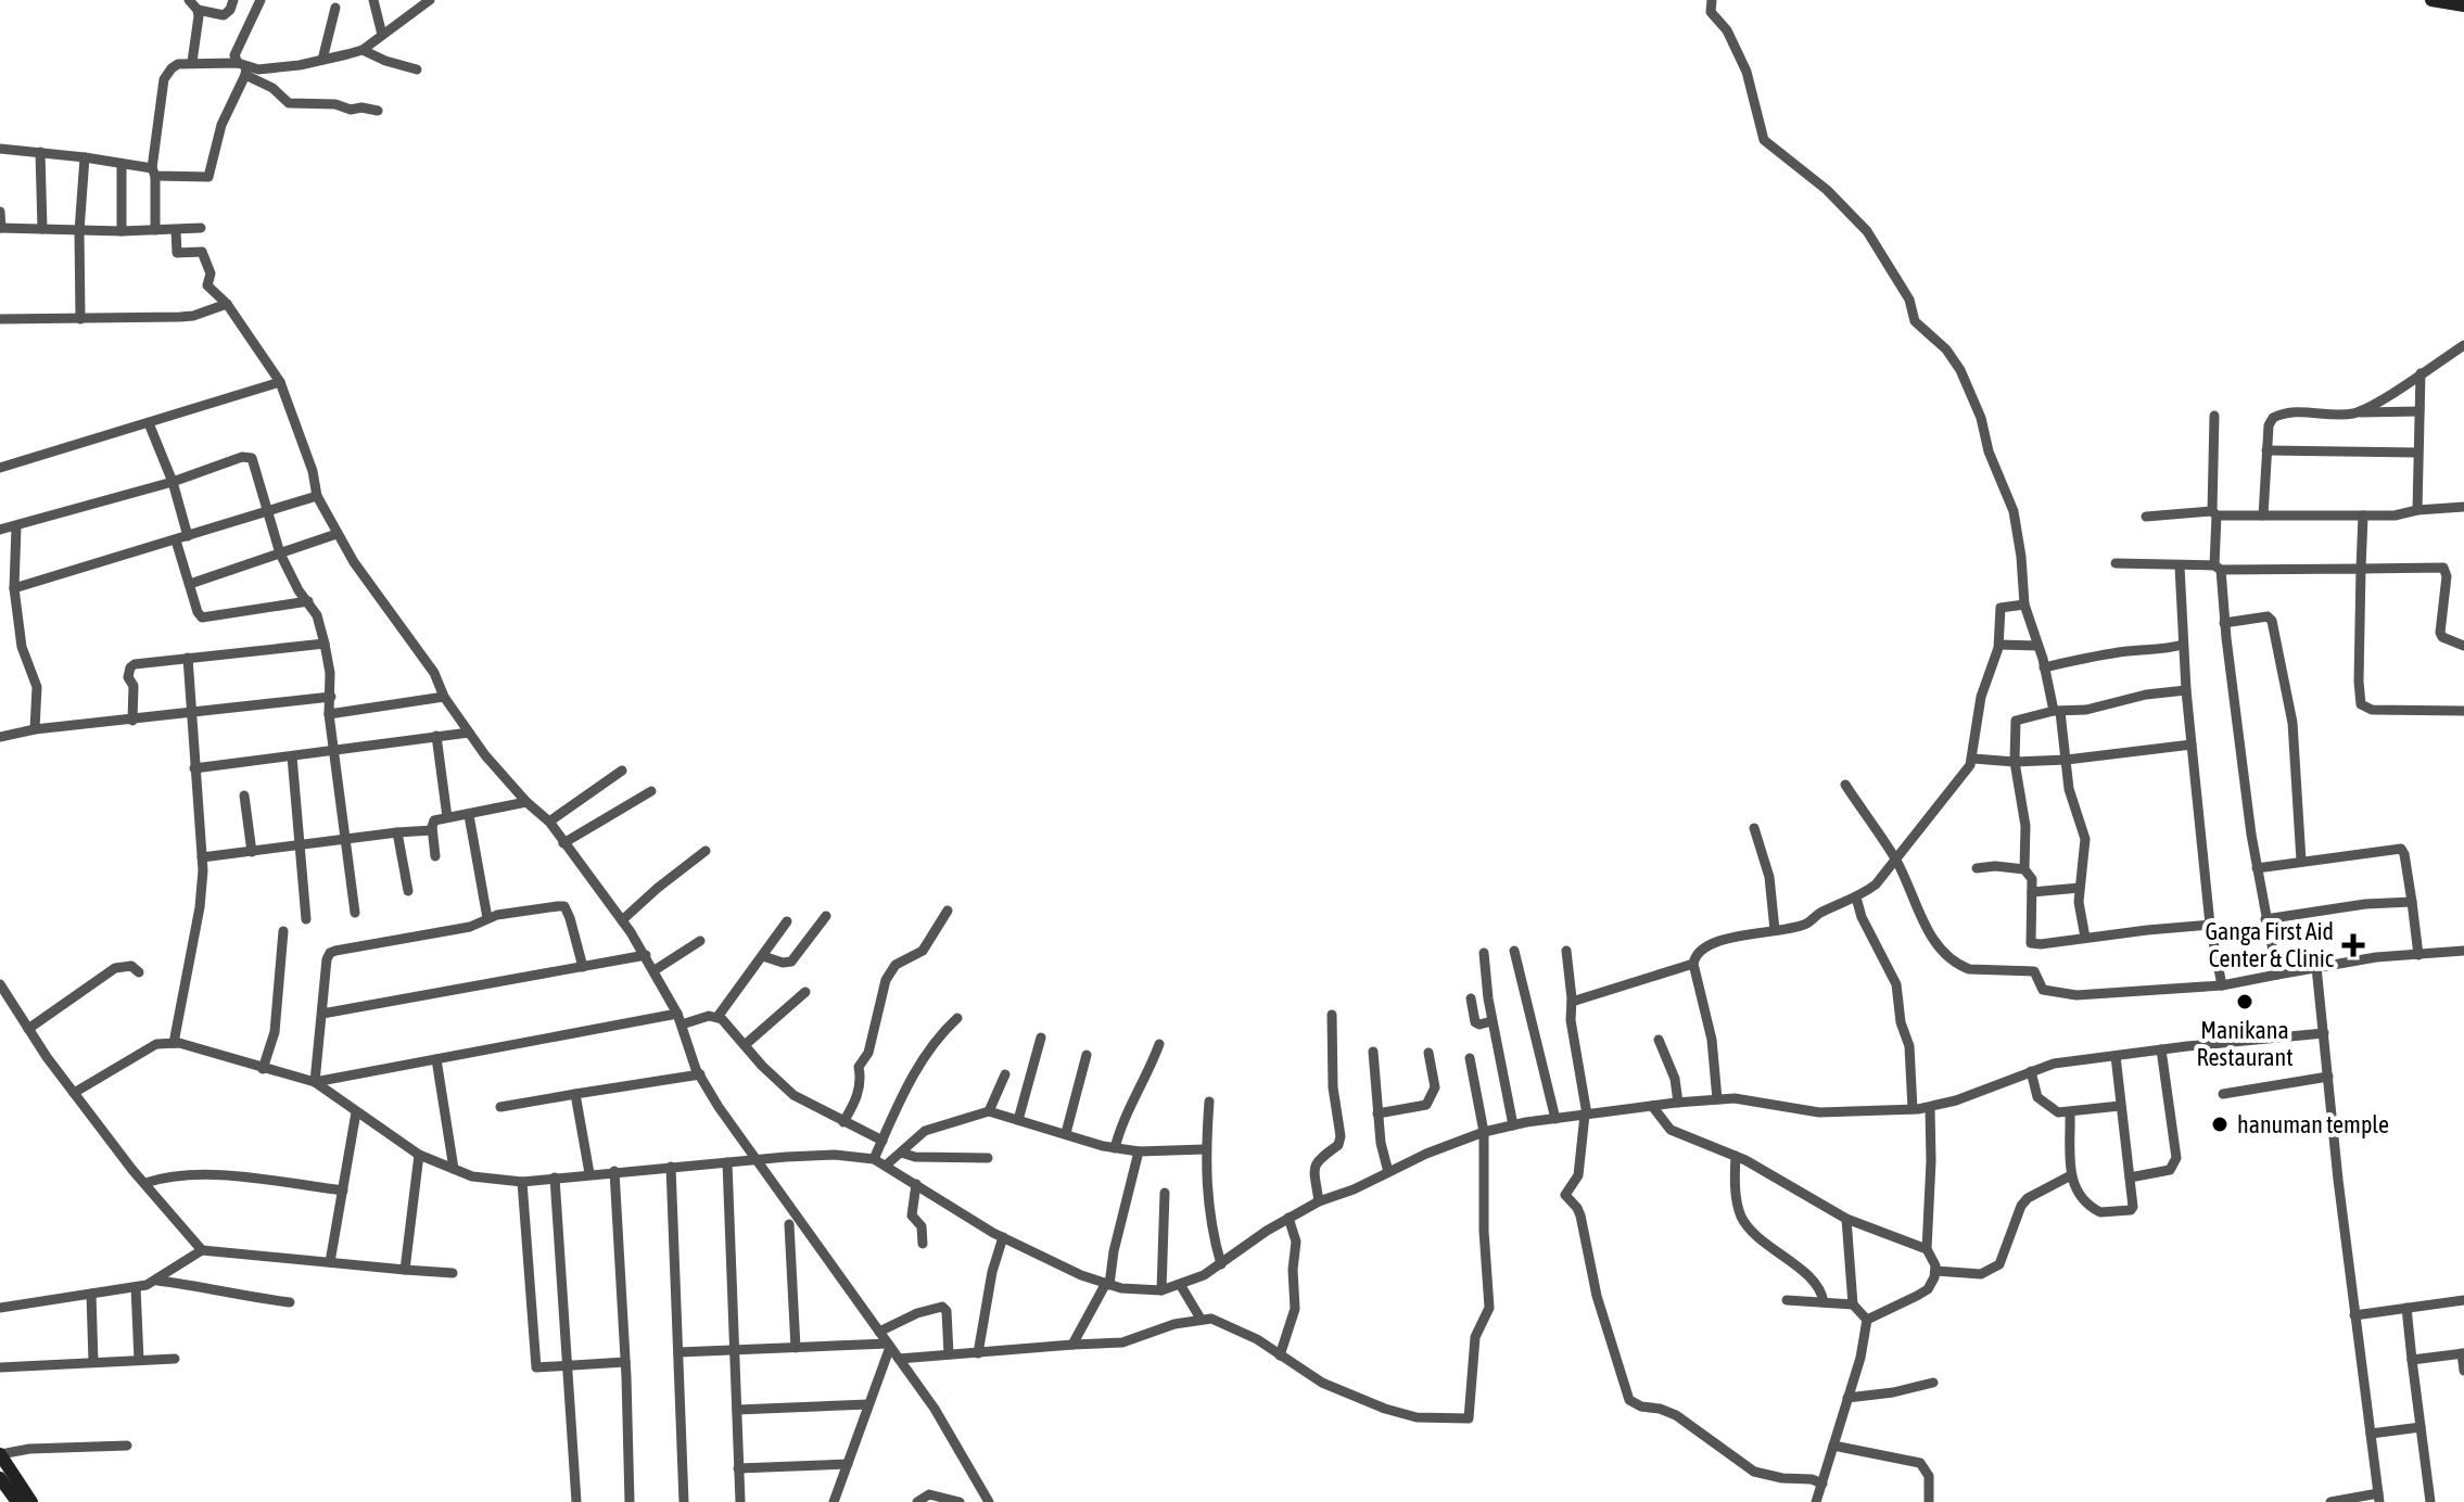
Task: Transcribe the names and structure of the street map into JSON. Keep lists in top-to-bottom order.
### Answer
{
  "places": {
    "health": ["Ganga First Aid Center & Clinic"],
    "other": ["Manikana Restaurant", "hanuman temple"]
  }
}
